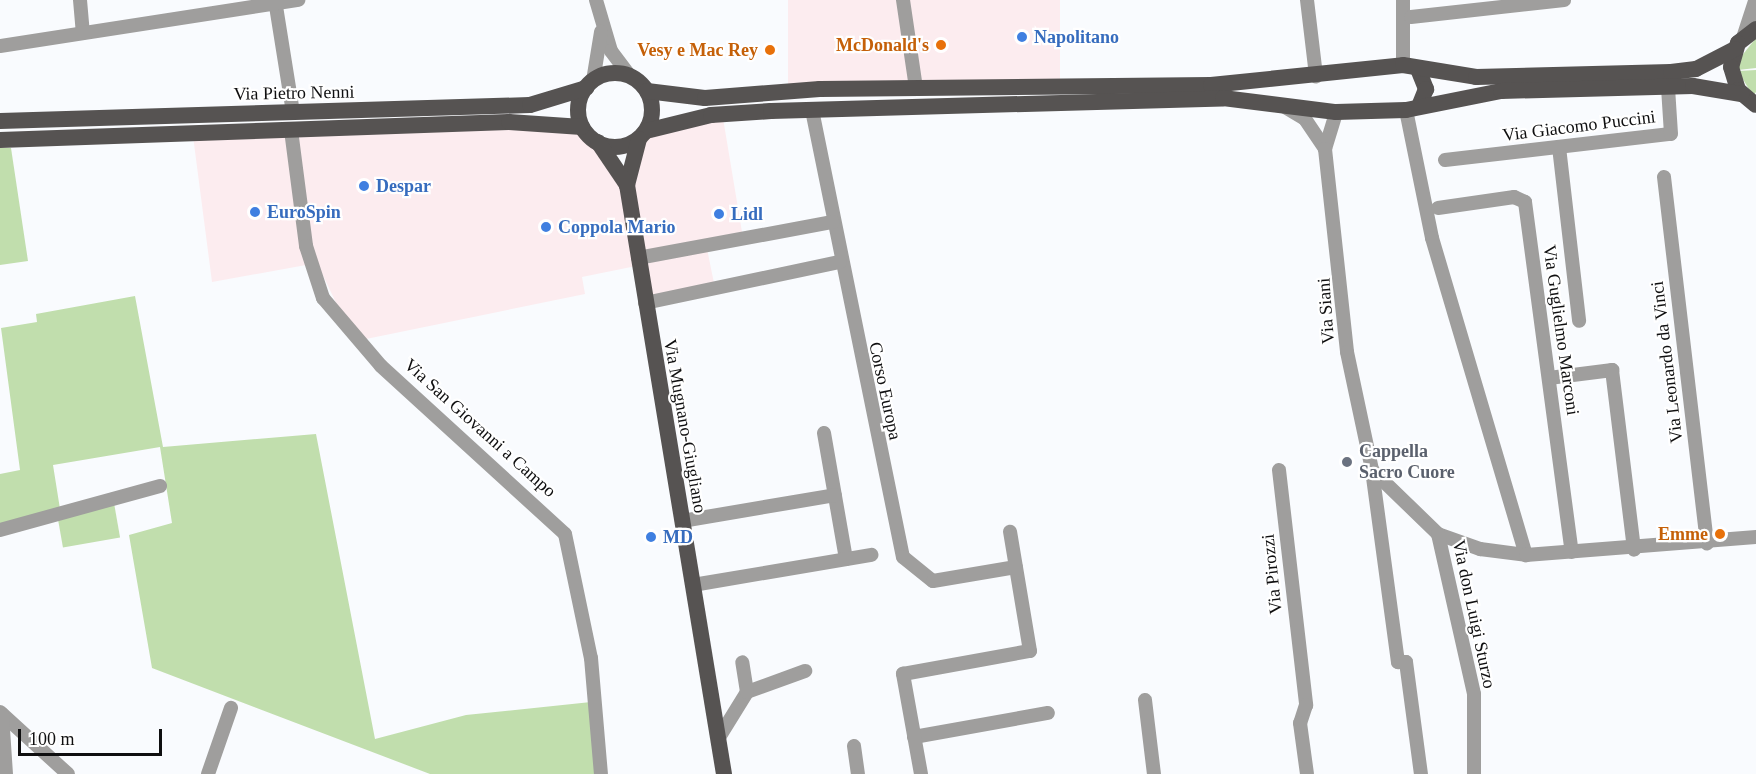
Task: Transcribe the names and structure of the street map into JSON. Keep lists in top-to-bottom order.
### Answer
{
  "streets": {
    "main road": ["Via Pietro Nenni", "Via Mugnano-Giugliano"],
    "street": [
      "Via Giacomo Puccini",
      "Via Siani",
      "Via Guglielmo Marconi",
      "Via Leonardo da Vinci",
      "Corso Europa",
      "Via San Giovanni a Campo",
      "Via Pirozzi",
      "Via don Luigi Sturzo"
    ]
  },
  "crossings": [
    ["Via Pietro Nenni", "Via Mugnano-Giugliano"],
    ["Via Pietro Nenni", "Via San Giovanni a Campo"]
  ],
  "places": [
    "Napolitano",
    "McDonald's",
    "Vesy e Mac Rey",
    "Despar",
    "EuroSpin",
    "Lidl",
    "Coppola Mario",
    "Cappella Sacro Cuore",
    "Emme",
    "MD"
  ],
  "scale_bar": "100 m"
}
